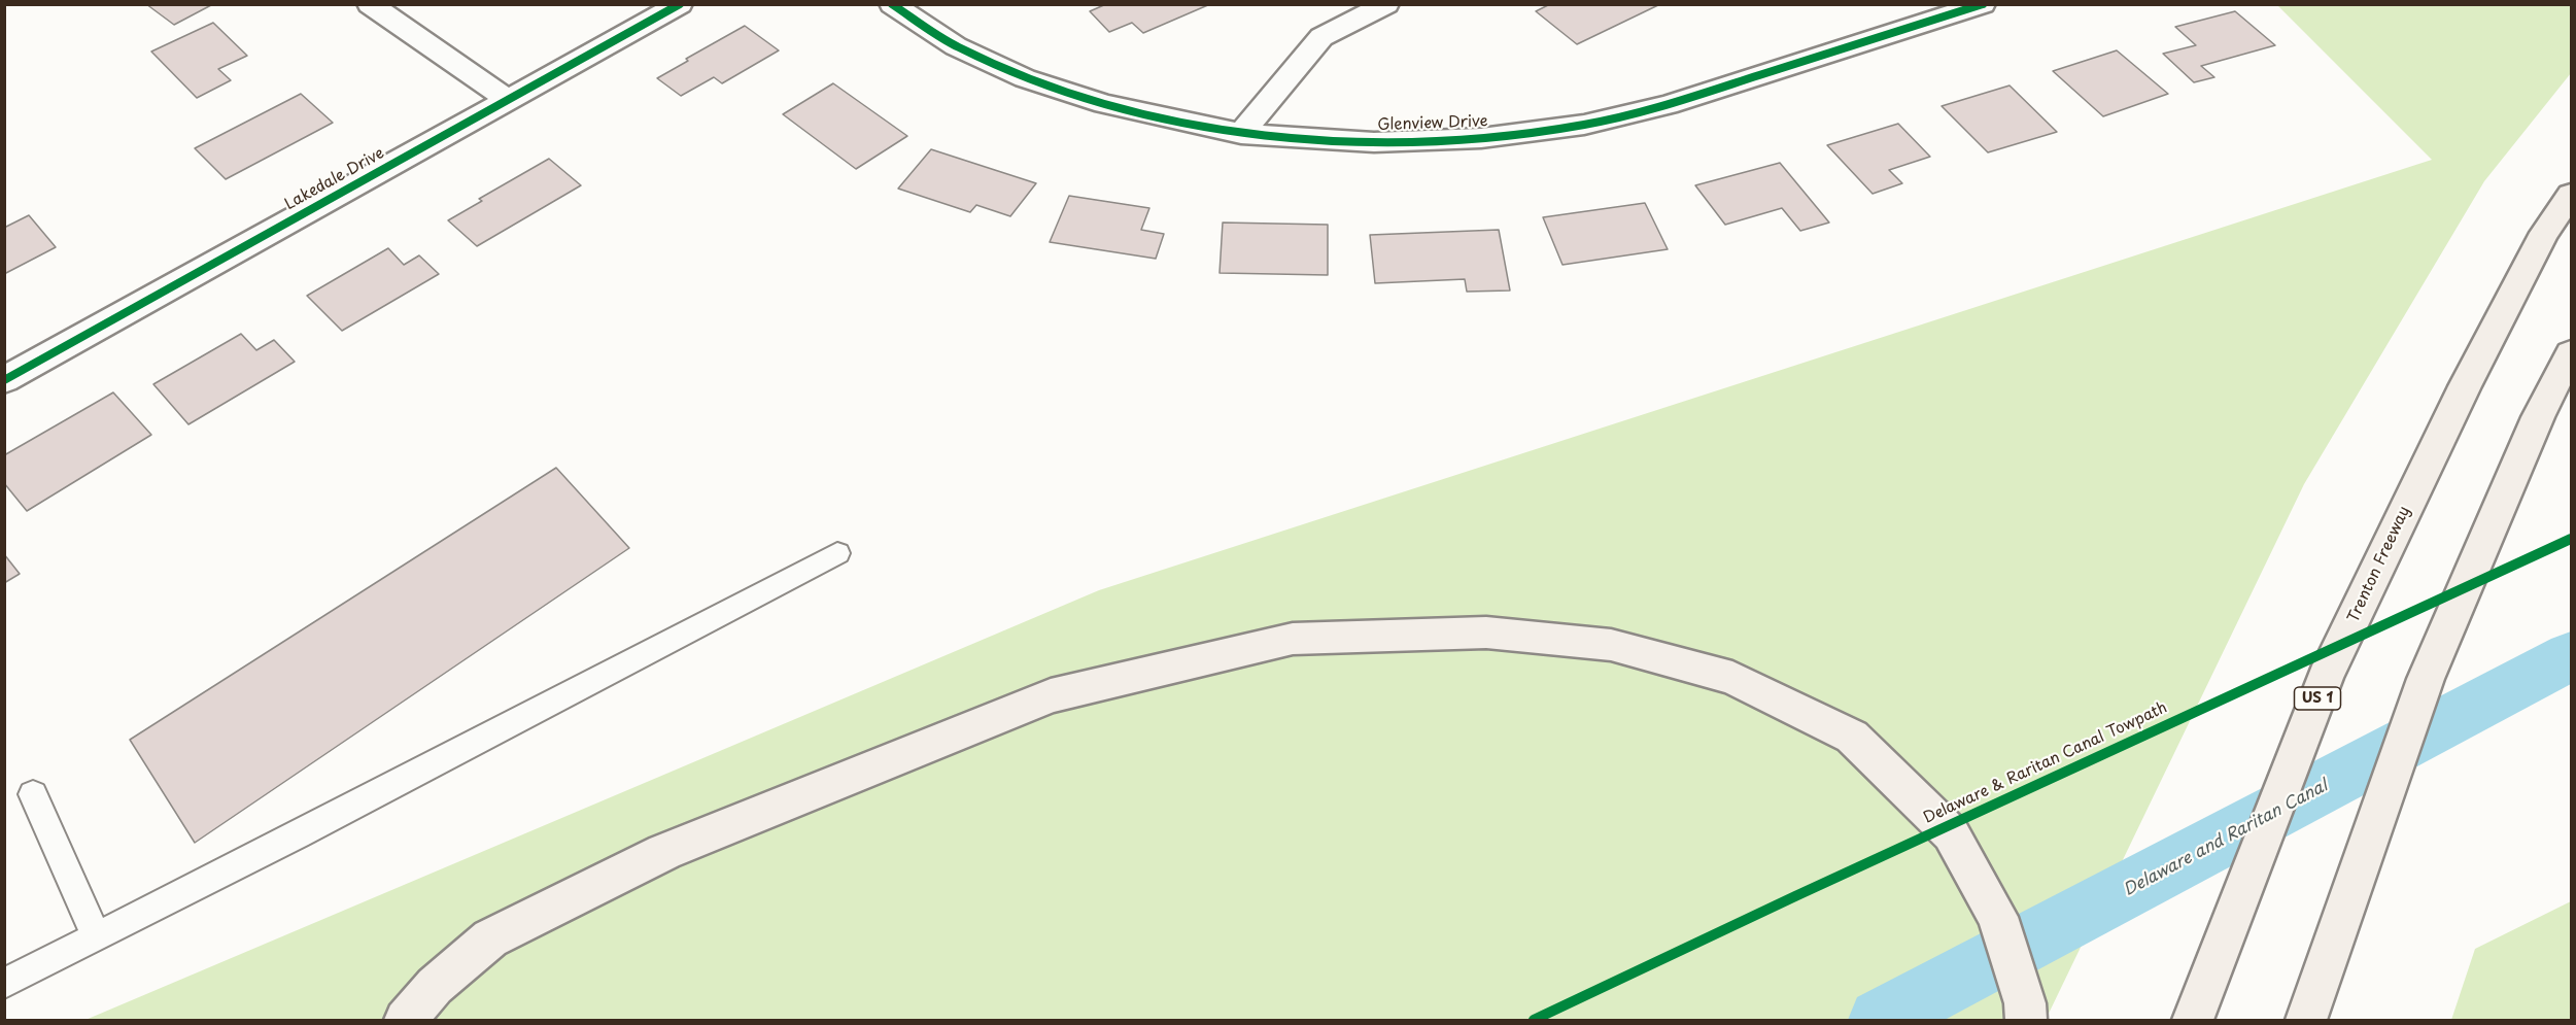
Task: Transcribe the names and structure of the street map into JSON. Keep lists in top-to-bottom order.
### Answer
{
  "streets": {
    "highway": ["Trenton Freeway", "US 1"],
    "street": ["Glenview Drive", "Lakedale Drive"],
    "cycle path": ["Delaware & Raritan Canal Towpath"]
  },
  "water": ["Delaware and Raritan Canal"]
}
